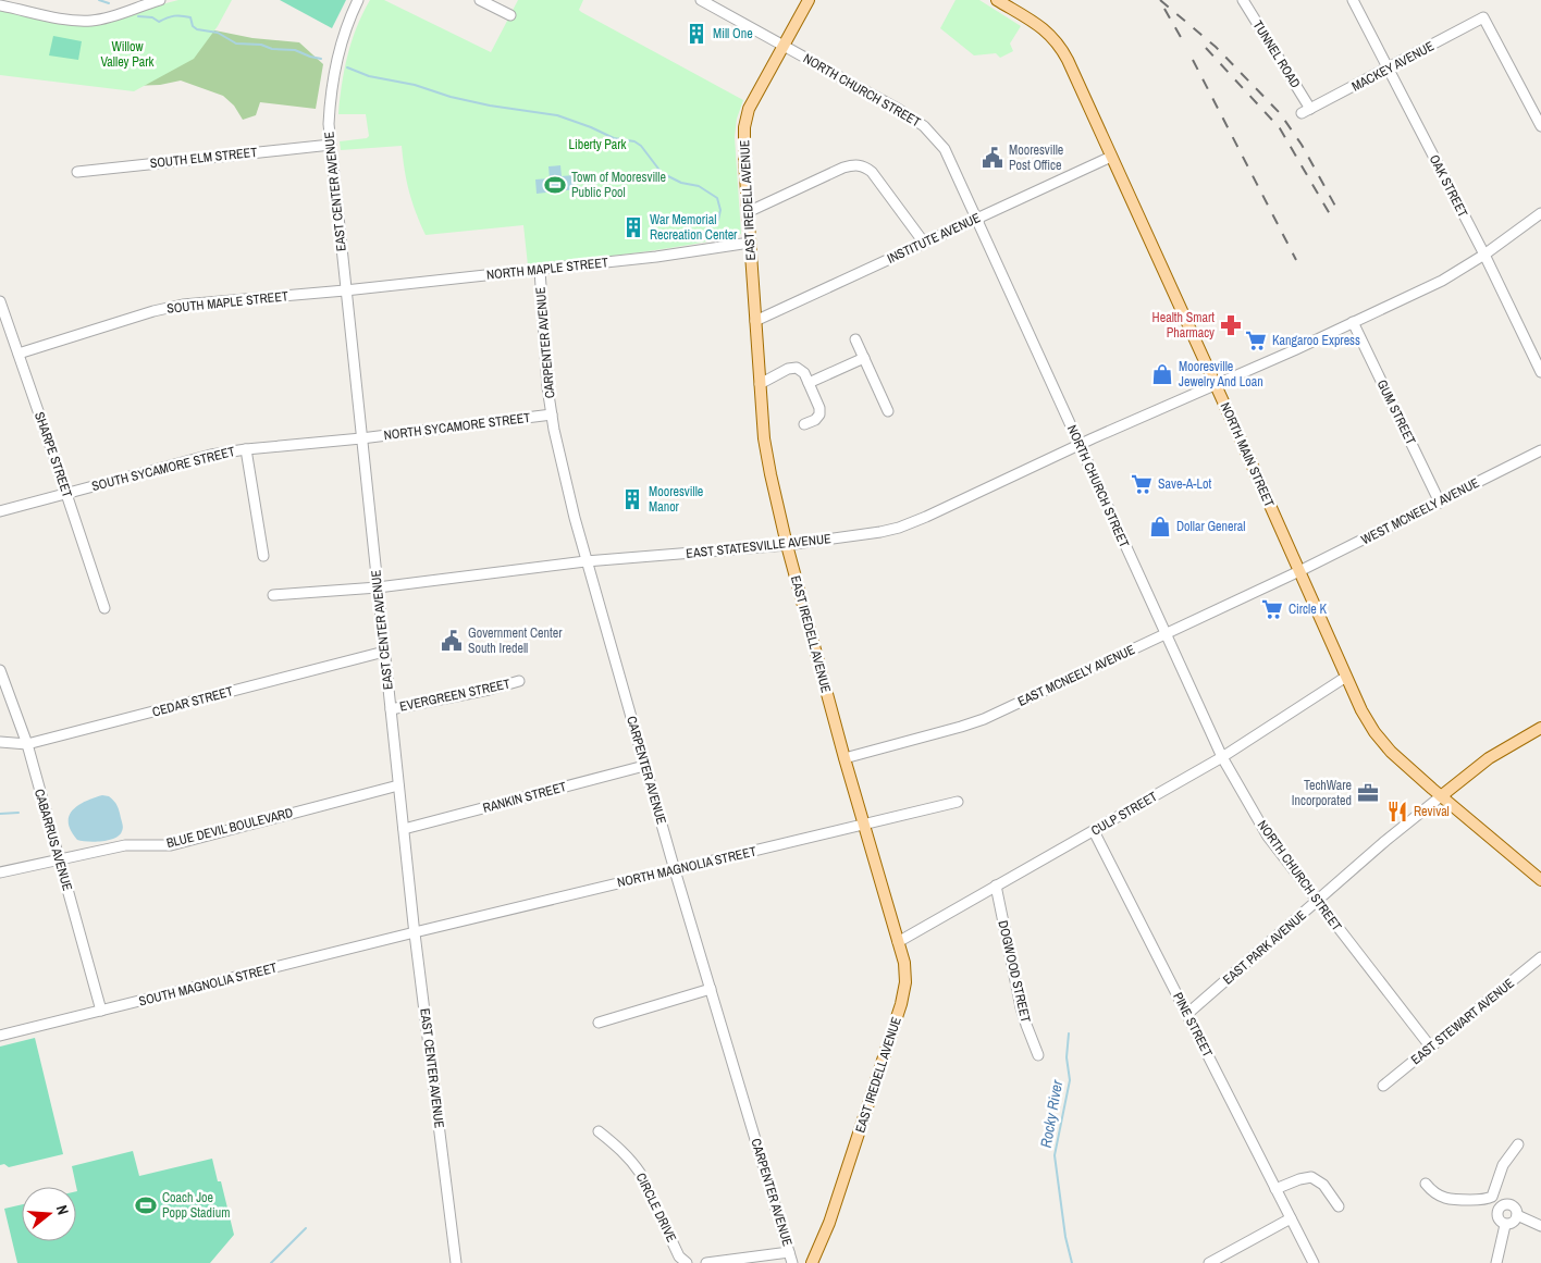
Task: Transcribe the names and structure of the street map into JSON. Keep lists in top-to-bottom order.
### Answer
{
  "streets": {
    "main road": ["EAST IREDELL AVENUE", "NORTH MAIN STREET"],
    "street": [
      "TUNNEL ROAD",
      "MACKEY AVENUE",
      "NORTH CHURCH STREET",
      "SOUTH ELM STREET",
      "OAK STREET",
      "EAST CENTER AVENUE",
      "INSTITUTE AVENUE",
      "NORTH MAPLE STREET",
      "SOUTH MAPLE STREET",
      "CARPENTER AVENUE",
      "GUM STREET",
      "NORTH SYCAMORE STREET",
      "SHARPE STREET",
      "SOUTH SYCAMORE STREET",
      "WEST MCNEELY AVENUE",
      "EAST STATESVILLE AVENUE",
      "EAST MCNEELY AVENUE",
      "EVERGREEN STREET",
      "CEDAR STREET",
      "RANKIN STREET",
      "CULP STREET",
      "BLUE DEVIL BOULEVARD",
      "CABARRUS AVENUE",
      "NORTH MAGNOLIA STREET",
      "EAST PARK AVENUE",
      "DOGWOOD STREET",
      "SOUTH MAGNOLIA STREET",
      "EAST STEWART AVENUE",
      "PINE STREET",
      "CIRCLE DRIVE"
    ]
  },
  "crossings": [
    ["TUNNEL ROAD", "MACKEY AVENUE"],
    ["MACKEY AVENUE", "OAK STREET"],
    ["NORTH CHURCH STREET", "EAST IREDELL AVENUE"],
    ["NORTH CHURCH STREET", "INSTITUTE AVENUE"],
    ["NORTH CHURCH STREET", "EAST STATESVILLE AVENUE"],
    ["NORTH CHURCH STREET", "EAST MCNEELY AVENUE"],
    ["NORTH CHURCH STREET", "CULP STREET"],
    ["NORTH CHURCH STREET", "EAST PARK AVENUE"],
    ["NORTH CHURCH STREET", "EAST STEWART AVENUE"],
    ["SOUTH ELM STREET", "EAST CENTER AVENUE"],
    ["OAK STREET", "EAST STATESVILLE AVENUE"],
    ["EAST CENTER AVENUE", "NORTH MAPLE STREET"],
    ["EAST CENTER AVENUE", "SOUTH MAPLE STREET"],
    ["EAST CENTER AVENUE", "NORTH SYCAMORE STREET"],
    ["EAST CENTER AVENUE", "SOUTH SYCAMORE STREET"],
    ["EAST CENTER AVENUE", "EAST STATESVILLE AVENUE"],
    ["EAST CENTER AVENUE", "EVERGREEN STREET"],
    ["EAST CENTER AVENUE", "CEDAR STREET"],
    ["EAST CENTER AVENUE", "RANKIN STREET"],
    ["EAST CENTER AVENUE", "BLUE DEVIL BOULEVARD"],
    ["EAST CENTER AVENUE", "NORTH MAGNOLIA STREET"],
    ["EAST CENTER AVENUE", "SOUTH MAGNOLIA STREET"],
    ["EAST IREDELL AVENUE", "INSTITUTE AVENUE"],
    ["EAST IREDELL AVENUE", "NORTH MAPLE STREET"],
    ["EAST IREDELL AVENUE", "EAST STATESVILLE AVENUE"],
    ["EAST IREDELL AVENUE", "EAST MCNEELY AVENUE"],
    ["EAST IREDELL AVENUE", "CULP STREET"],
    ["EAST IREDELL AVENUE", "NORTH MAGNOLIA STREET"],
    ["INSTITUTE AVENUE", "NORTH MAIN STREET"],
    ["NORTH MAPLE STREET", "SOUTH MAPLE STREET"],
    ["NORTH MAPLE STREET", "CARPENTER AVENUE"],
    ["SOUTH MAPLE STREET", "SHARPE STREET"],
    ["CARPENTER AVENUE", "NORTH SYCAMORE STREET"],
    ["CARPENTER AVENUE", "EAST STATESVILLE AVENUE"],
    ["CARPENTER AVENUE", "RANKIN STREET"],
    ["CARPENTER AVENUE", "NORTH MAGNOLIA STREET"],
    ["GUM STREET", "WEST MCNEELY AVENUE"],
    ["GUM STREET", "EAST STATESVILLE AVENUE"],
    ["NORTH SYCAMORE STREET", "SOUTH SYCAMORE STREET"],
    ["SHARPE STREET", "SOUTH SYCAMORE STREET"],
    ["NORTH MAIN STREET", "WEST MCNEELY AVENUE"],
    ["NORTH MAIN STREET", "EAST STATESVILLE AVENUE"],
    ["NORTH MAIN STREET", "EAST MCNEELY AVENUE"],
    ["NORTH MAIN STREET", "CULP STREET"],
    ["NORTH MAIN STREET", "EAST PARK AVENUE"],
    ["WEST MCNEELY AVENUE", "EAST MCNEELY AVENUE"],
    ["CEDAR STREET", "CABARRUS AVENUE"],
    ["CULP STREET", "DOGWOOD STREET"],
    ["CULP STREET", "PINE STREET"],
    ["BLUE DEVIL BOULEVARD", "CABARRUS AVENUE"],
    ["CABARRUS AVENUE", "SOUTH MAGNOLIA STREET"],
    ["NORTH MAGNOLIA STREET", "SOUTH MAGNOLIA STREET"],
    ["EAST PARK AVENUE", "PINE STREET"]
  ],
  "water": ["Rocky River"],
  "parks": ["Willow Valley Park", "Liberty Park"],
  "places": {
    "building": ["Mill One", "War Memorial Recreation Center", "Mooresville Manor"],
    "public building": ["Mooresville Post Office", "Government Center South Iredell"],
    "sports": ["Town of Mooresville Public Pool", "Coach Joe Popp Stadium"],
    "pharmacy": ["Health Smart Pharmacy"],
    "supermarket": ["Kangaroo Express", "Save-A-Lot", "Circle K"],
    "shop": ["Mooresville Jewelry And Loan", "Dollar General"],
    "office": ["TechWare Incorporated"],
    "restaurant": ["Revival"]
  },
  "north": "right"
}
